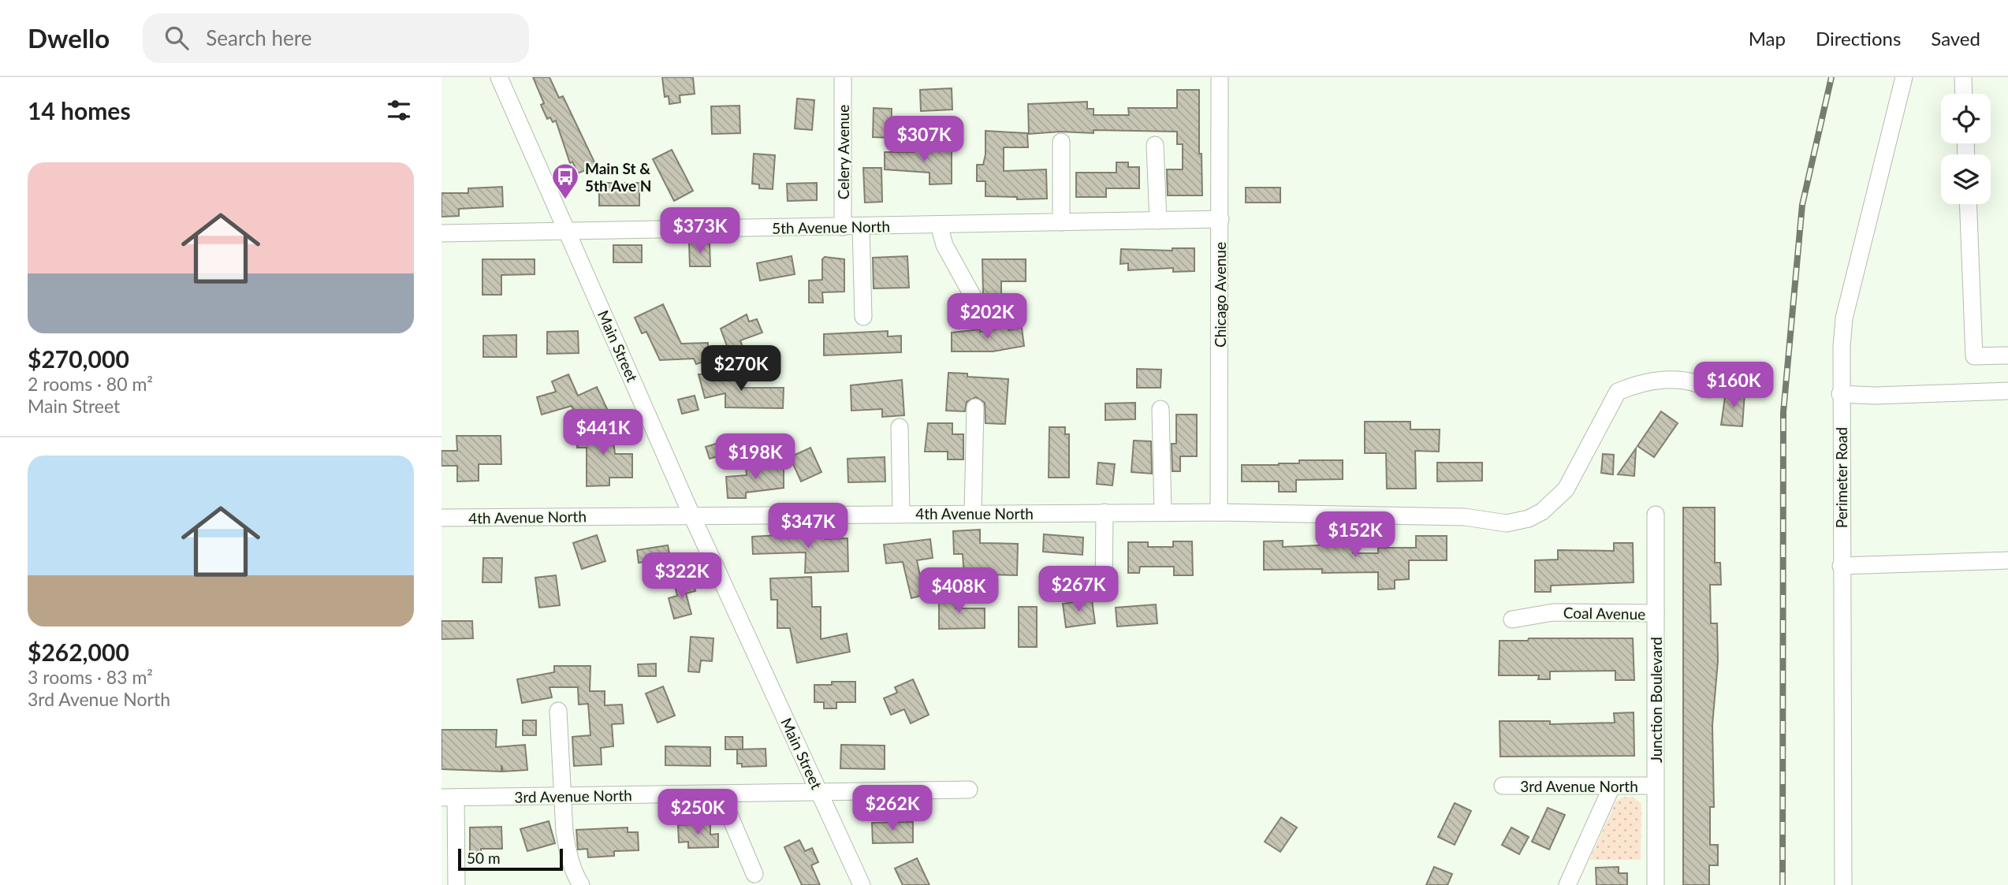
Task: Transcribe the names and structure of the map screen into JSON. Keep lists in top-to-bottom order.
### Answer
{
  "streets": {
    "street": [
      "Celery Avenue",
      "5th Avenue North",
      "Chicago Avenue",
      "Main Street",
      "Perimeter Road",
      "4th Avenue North",
      "Coal Avenue",
      "Junction Boulevard",
      "3rd Avenue North"
    ]
  },
  "crossings": [
    ["Celery Avenue", "5th Avenue North"],
    ["5th Avenue North", "Chicago Avenue"],
    ["5th Avenue North", "Main Street"],
    ["Chicago Avenue", "4th Avenue North"],
    ["Main Street", "4th Avenue North"],
    ["Main Street", "3rd Avenue North"],
    ["Coal Avenue", "Junction Boulevard"],
    ["Junction Boulevard", "3rd Avenue North"]
  ],
  "places": {
    "bus stop": ["Main St & 5th Ave N"]
  },
  "scale_bar": "50 m",
  "page": {
    "header": "Dwello",
    "search": "Search here",
    "nav": ["Map", "Directions", "Saved"],
    "heading": "14 homes",
    "price": [
      "$307K",
      "$373K",
      "$202K",
      "$270K",
      "$160K",
      "$441K",
      "$198K",
      "$347K",
      "$152K",
      "$322K",
      "$267K",
      "$408K",
      "$262K",
      "$250K"
    ],
    "list": [
      {
        "name": "$270,000",
        "note": "2 rooms · 80 m² · Main Street"
      },
      {
        "name": "$262,000",
        "note": "3 rooms · 83 m² · 3rd Avenue North"
      }
    ],
    "scale": "50 m"
  }
}
